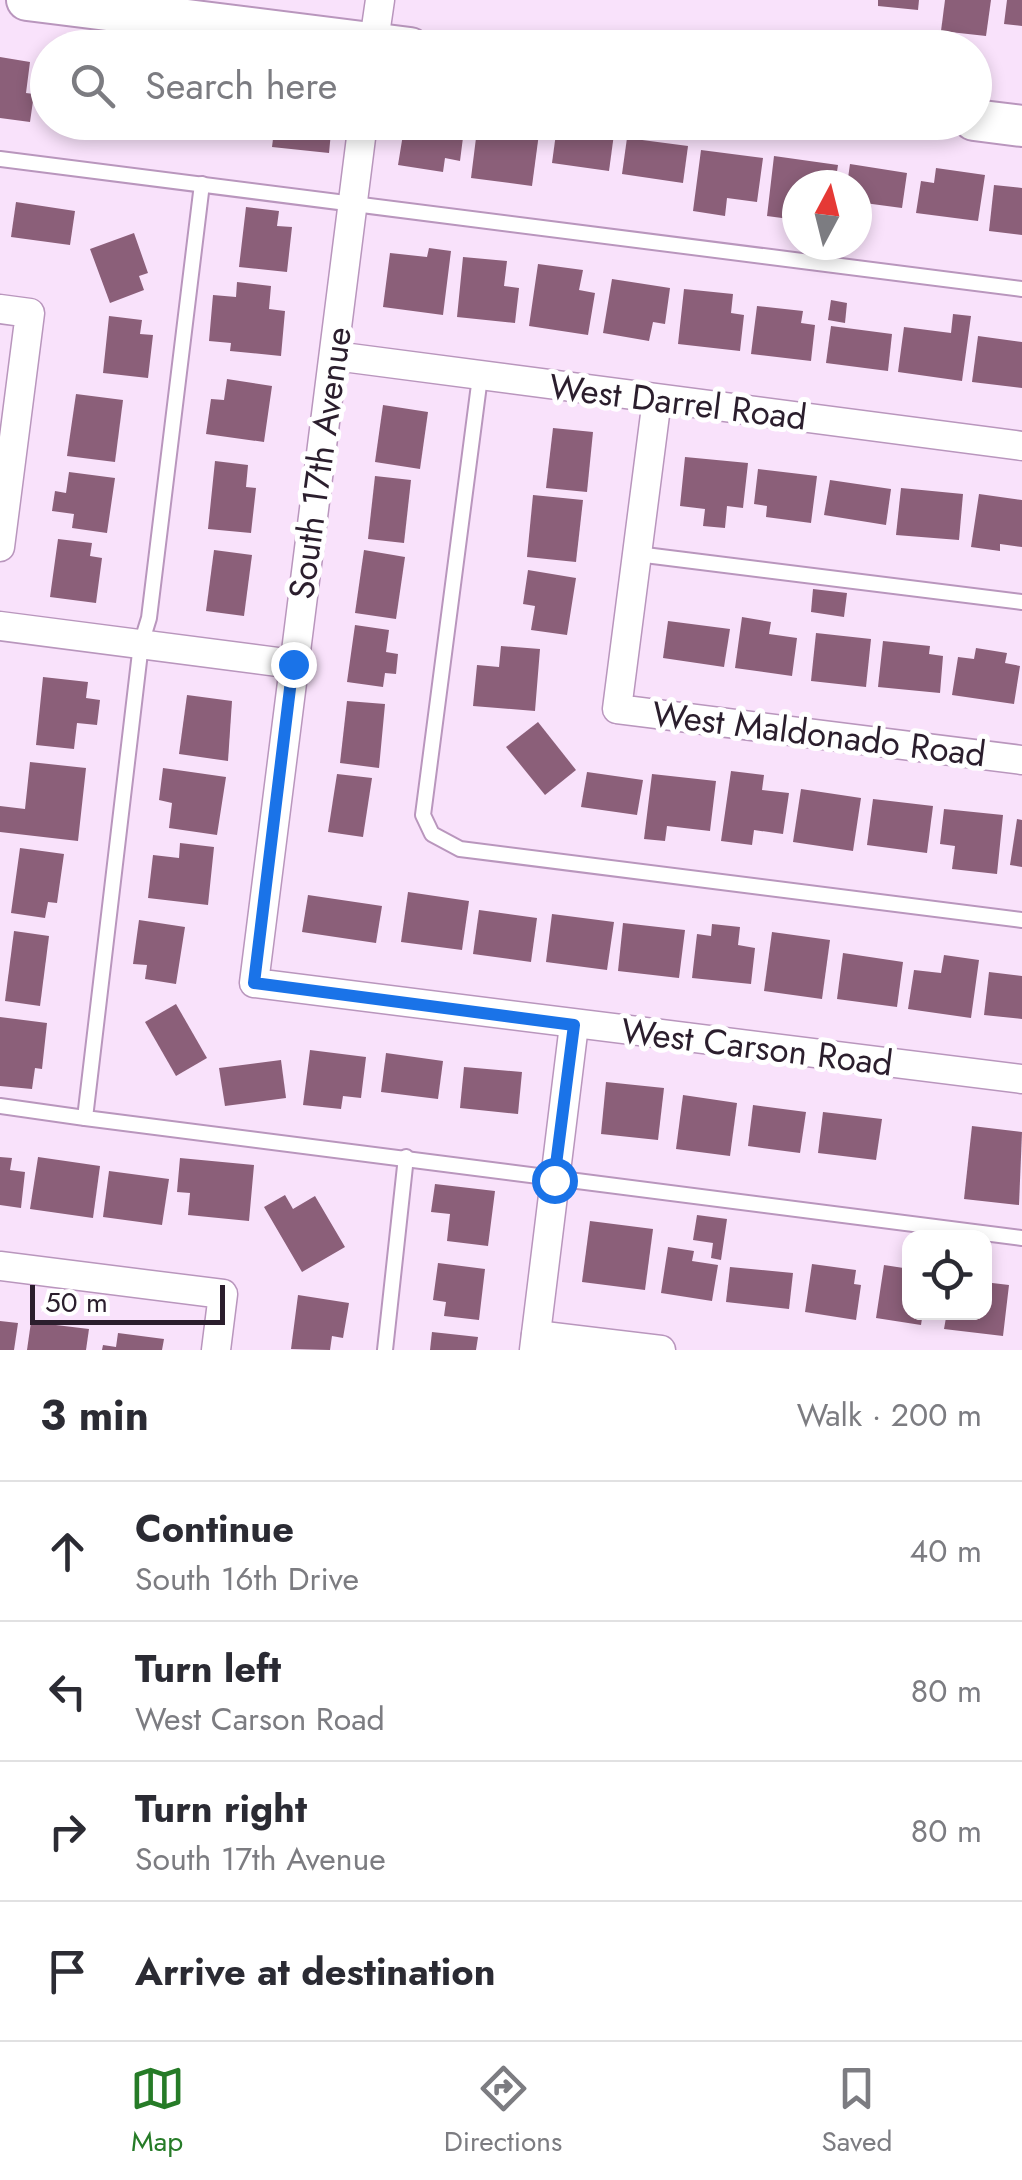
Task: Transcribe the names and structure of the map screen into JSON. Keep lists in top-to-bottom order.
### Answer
{
  "streets": {
    "street": [
      "West Darrel Road",
      "South 17th Avenue",
      "West Maldonado Road",
      "West Carson Road"
    ]
  },
  "crossings": [
    ["West Darrel Road", "South 17th Avenue"],
    ["South 17th Avenue", "West Carson Road"]
  ],
  "scale_bar": "50 m",
  "north": "top",
  "page": {
    "search": "Search here",
    "scale": "50 m",
    "heading": ["3 min", "Walk · 200 m"],
    "list": [
      ["Continue", "South 16th Drive", "40 m"],
      ["Turn left", "West Carson Road", "80 m"],
      ["Turn right", "South 17th Avenue", "80 m"],
      "Arrive at destination"
    ],
    "nav": ["Map", "Directions", "Saved"]
  }
}
